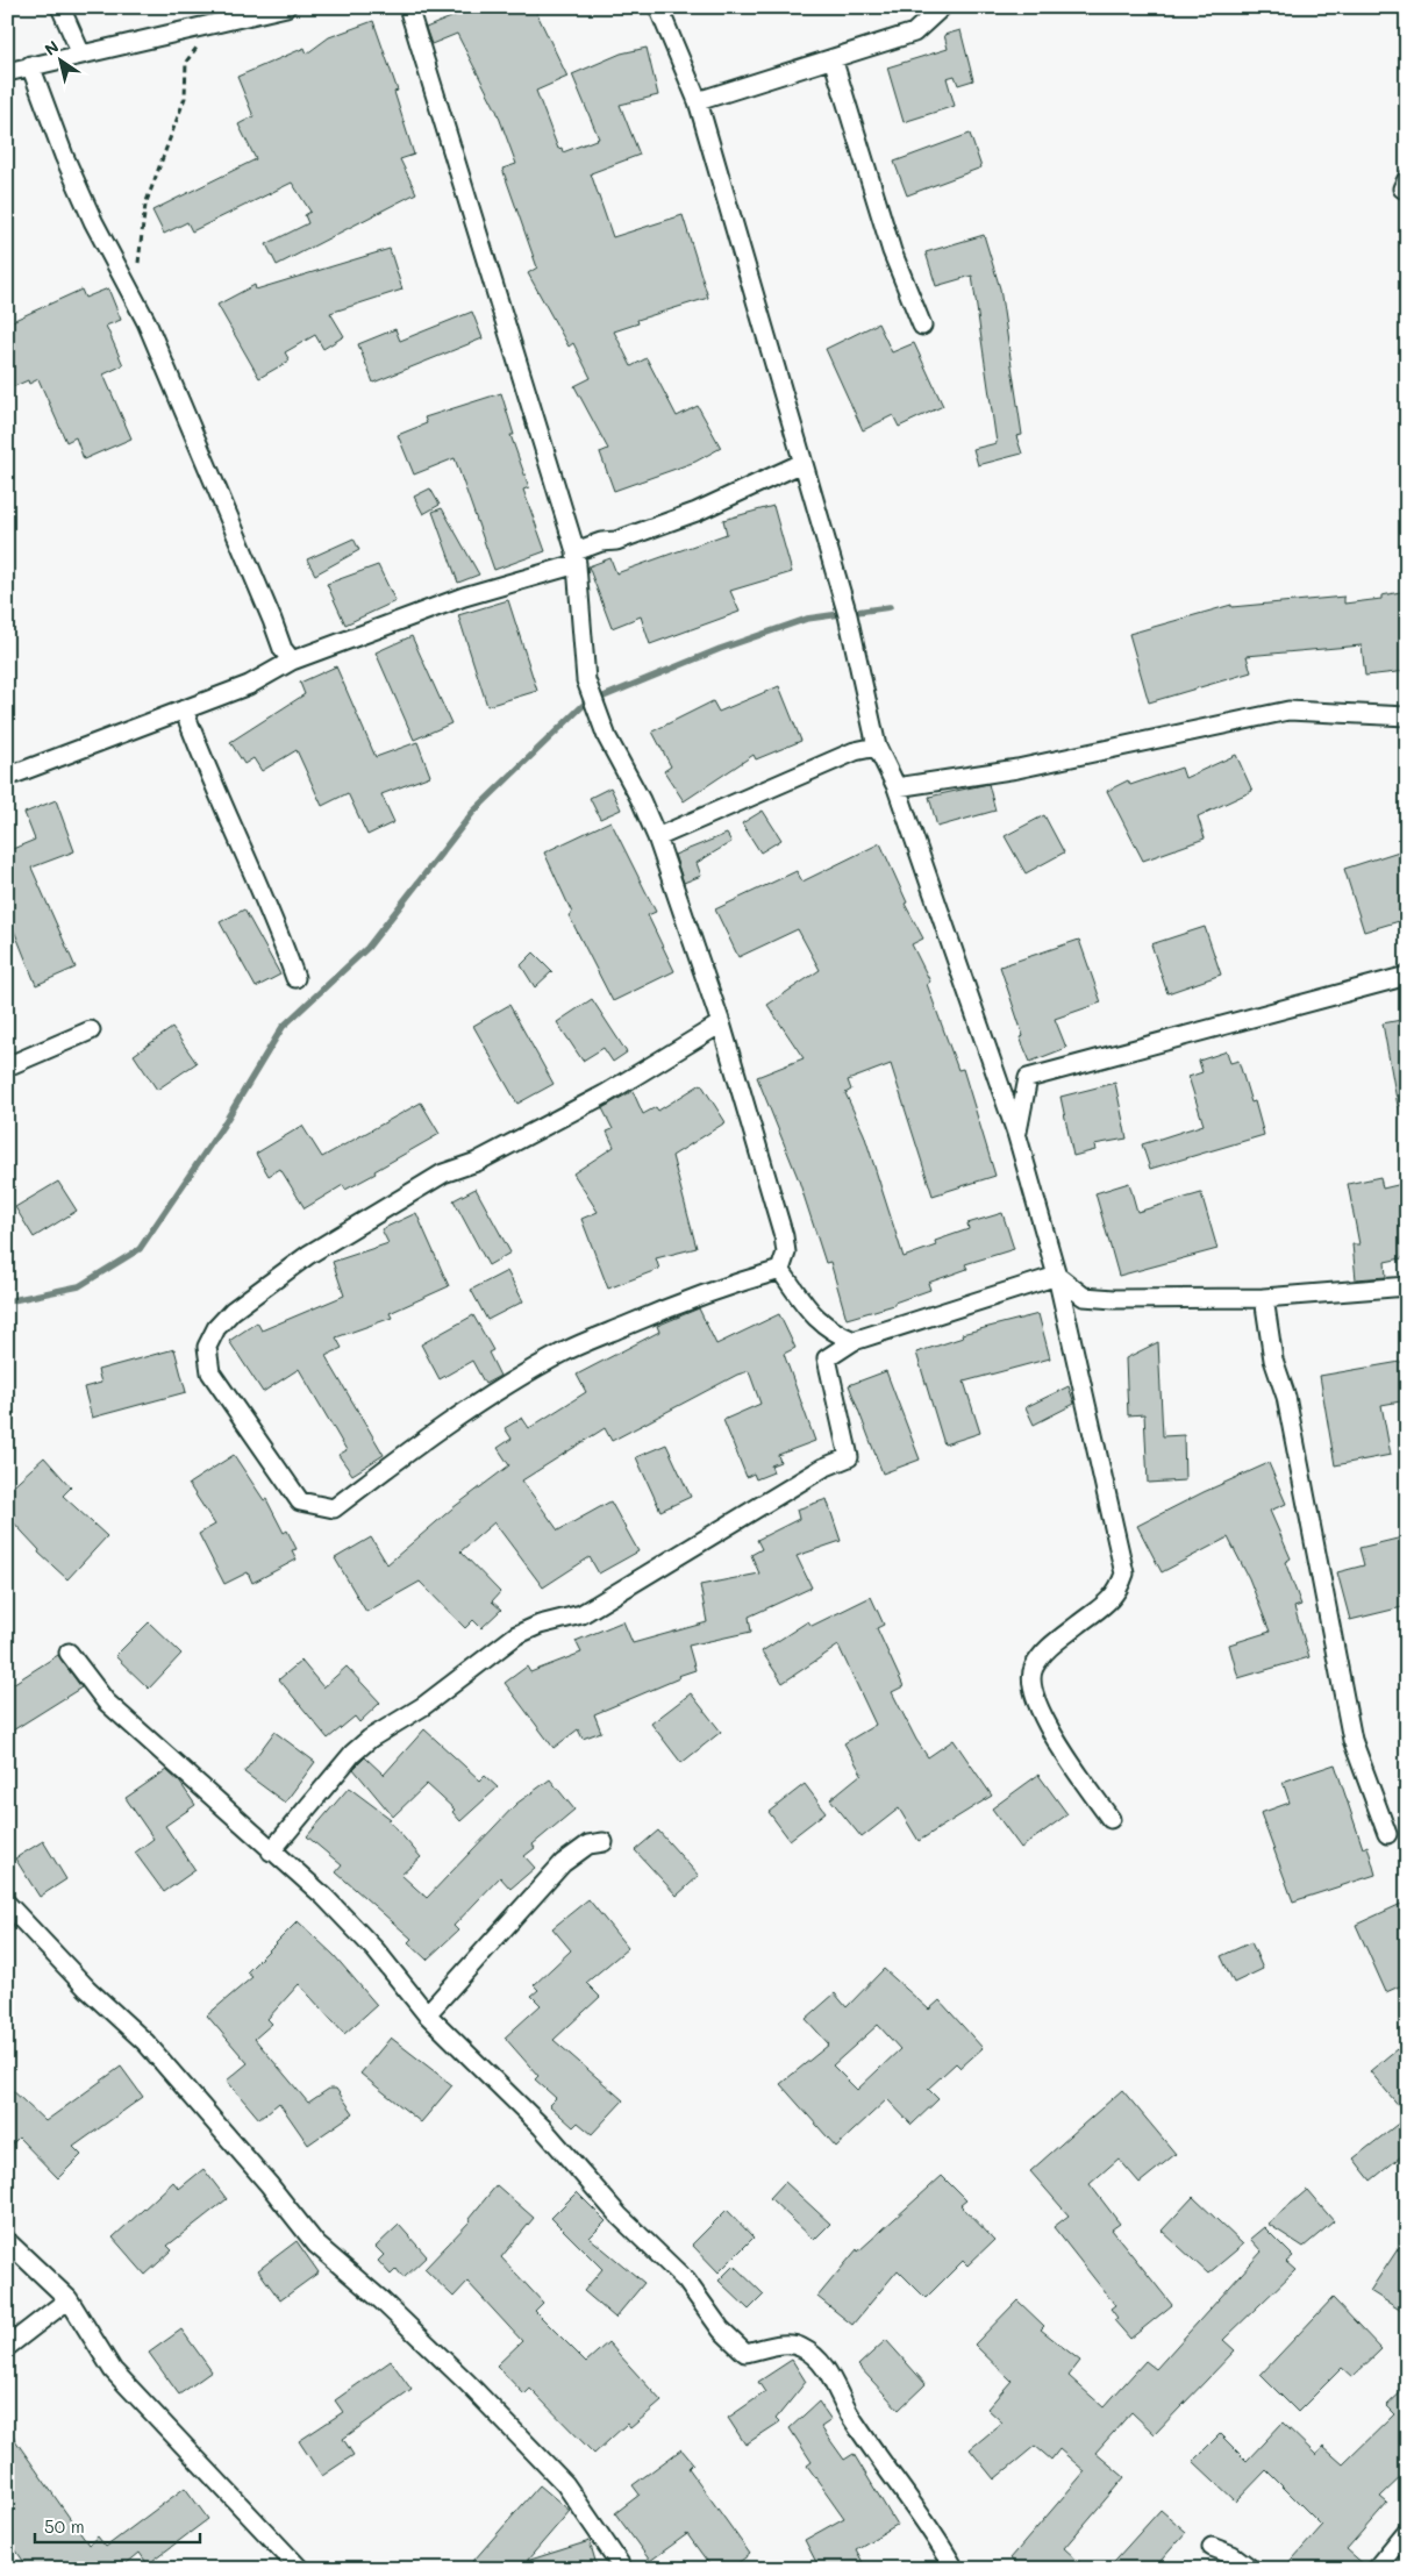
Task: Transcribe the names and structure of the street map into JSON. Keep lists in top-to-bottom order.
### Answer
{
  "scale_bar": "50 m",
  "north": "top left"
}
